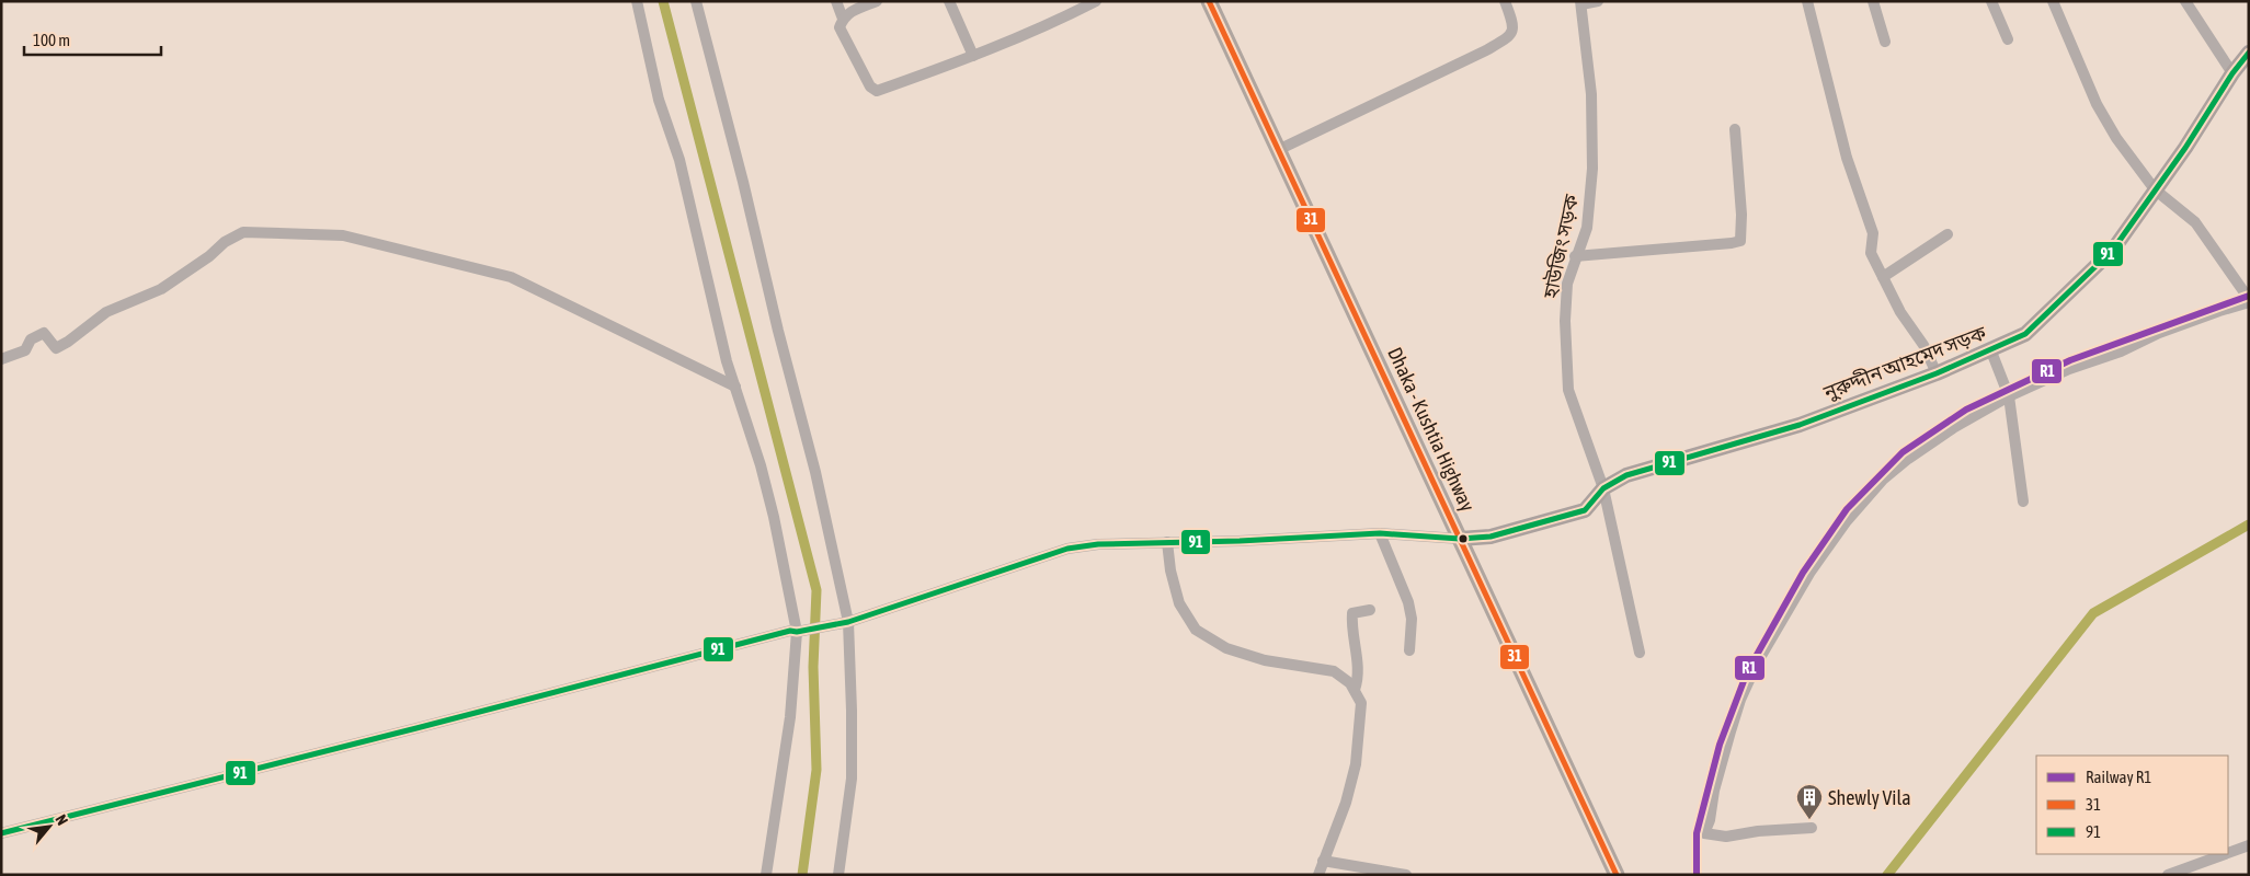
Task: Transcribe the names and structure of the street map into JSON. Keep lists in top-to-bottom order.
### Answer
{
  "streets": {
    "main road": ["নুরুদ্দীন আহমেদ সড়ক", "Dhaka - Kushtia Highway"],
    "street": ["হাউজিং সড়ক"]
  },
  "crossings": [
    ["হাউজিং সড়ক", "নুরুদ্দীন আহমেদ সড়ক"],
    ["নুরুদ্দীন আহমেদ সড়ক", "Dhaka - Kushtia Highway"]
  ],
  "places": {
    "building": ["Shewly Vila"]
  },
  "lines": ["transit line 31", "transit line 91", "rail line R1"],
  "legend": ["Railway R1", "31", "91"],
  "scale_bar": "100 m",
  "north": "top right"
}
